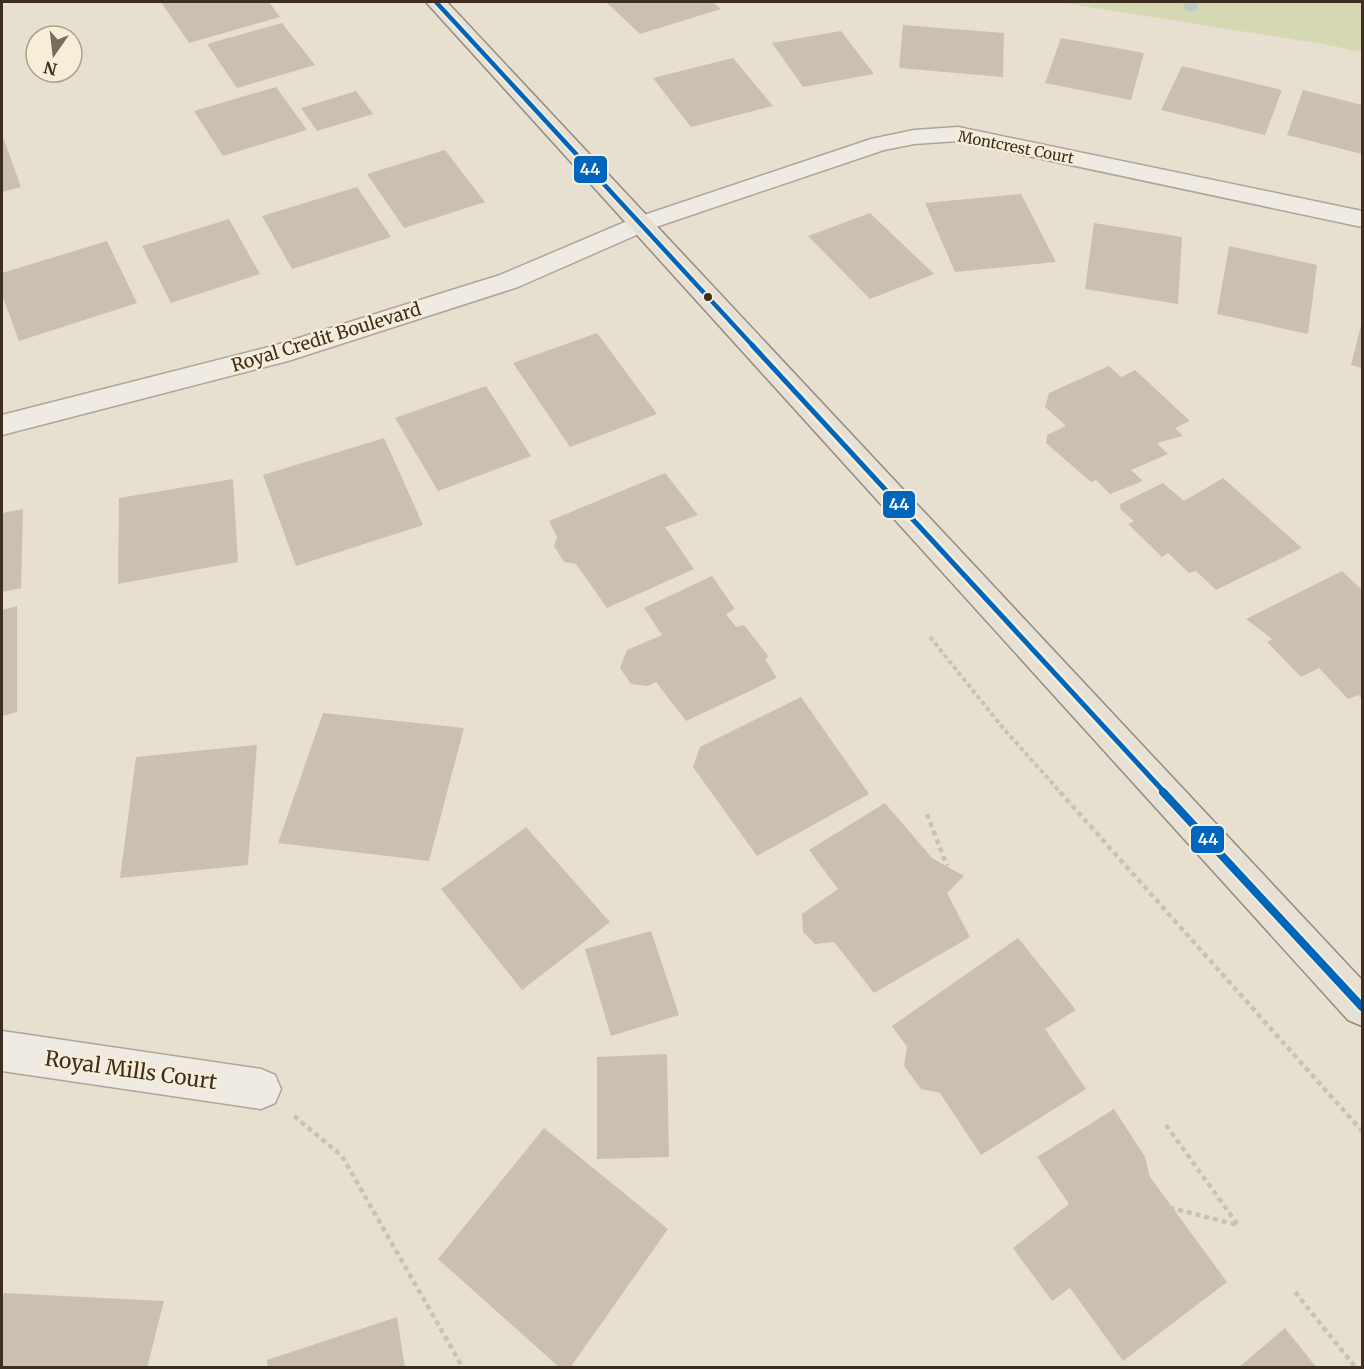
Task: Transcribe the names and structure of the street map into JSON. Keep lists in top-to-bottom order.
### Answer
{
  "streets": {
    "street": ["Montcrest Court", "Royal Credit Boulevard", "Royal Mills Court"]
  },
  "crossings": [
    ["Montcrest Court", "Royal Credit Boulevard"]
  ],
  "lines": ["transit line 44"],
  "north": "bottom"
}
